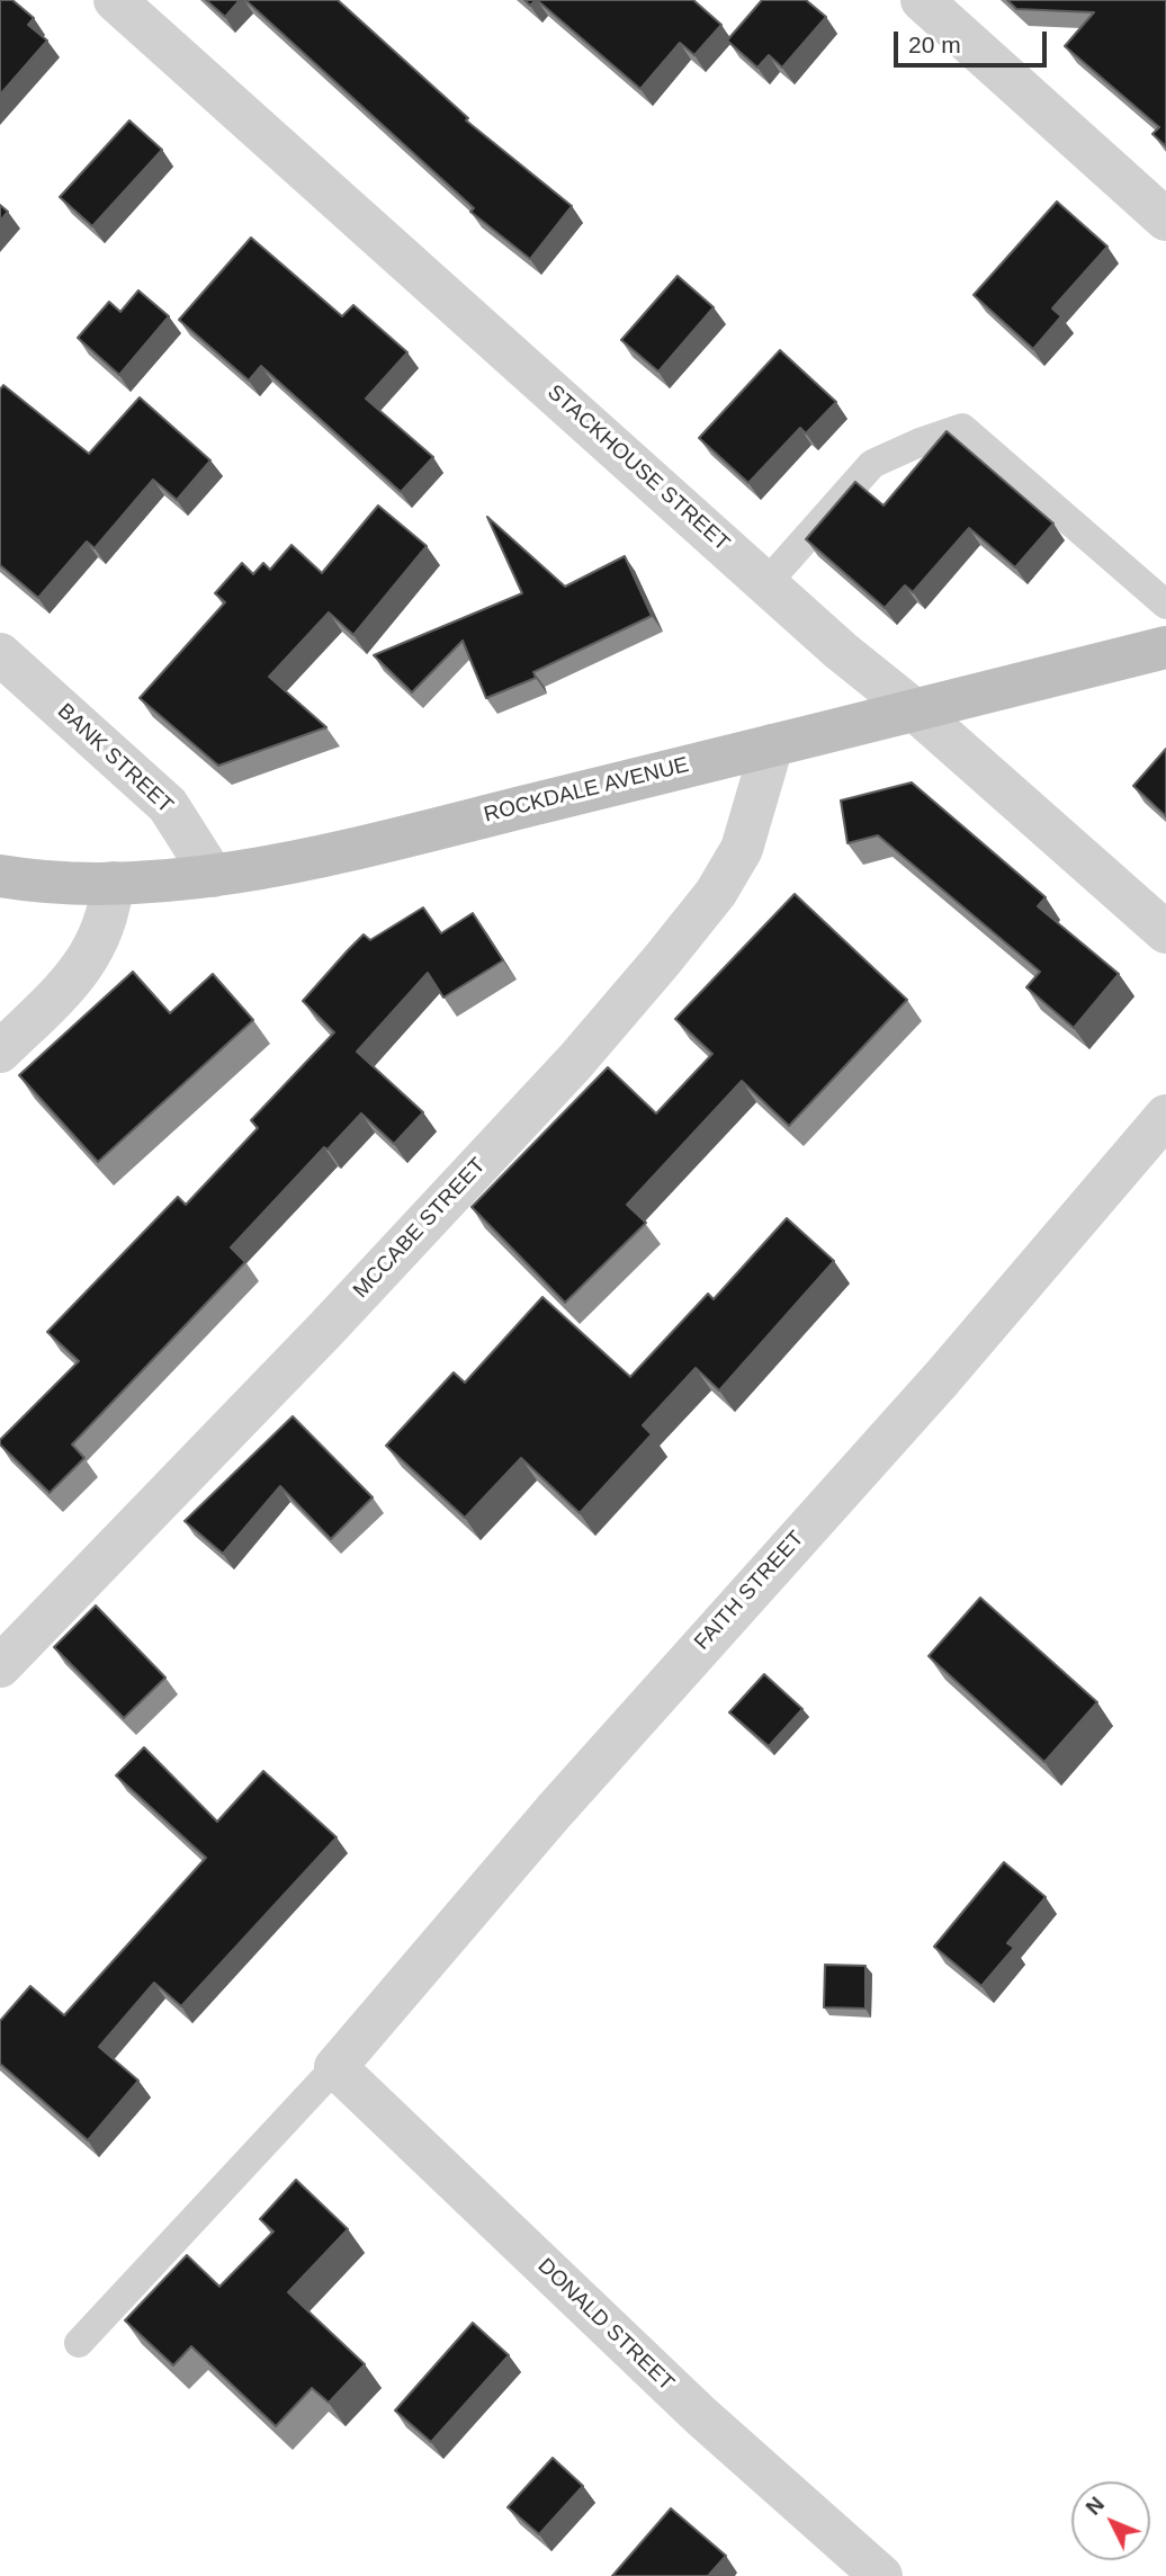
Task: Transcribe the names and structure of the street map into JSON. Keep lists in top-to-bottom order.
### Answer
{
  "streets": {
    "main road": ["ROCKDALE AVENUE"],
    "street": [
      "STACKHOUSE STREET",
      "BANK STREET",
      "MCCABE STREET",
      "FAITH STREET",
      "DONALD STREET"
    ]
  },
  "crossings": [
    ["STACKHOUSE STREET", "ROCKDALE AVENUE"],
    ["BANK STREET", "ROCKDALE AVENUE"],
    ["ROCKDALE AVENUE", "MCCABE STREET"],
    ["FAITH STREET", "DONALD STREET"]
  ],
  "scale_bar": "20 m",
  "north": "top left"
}
